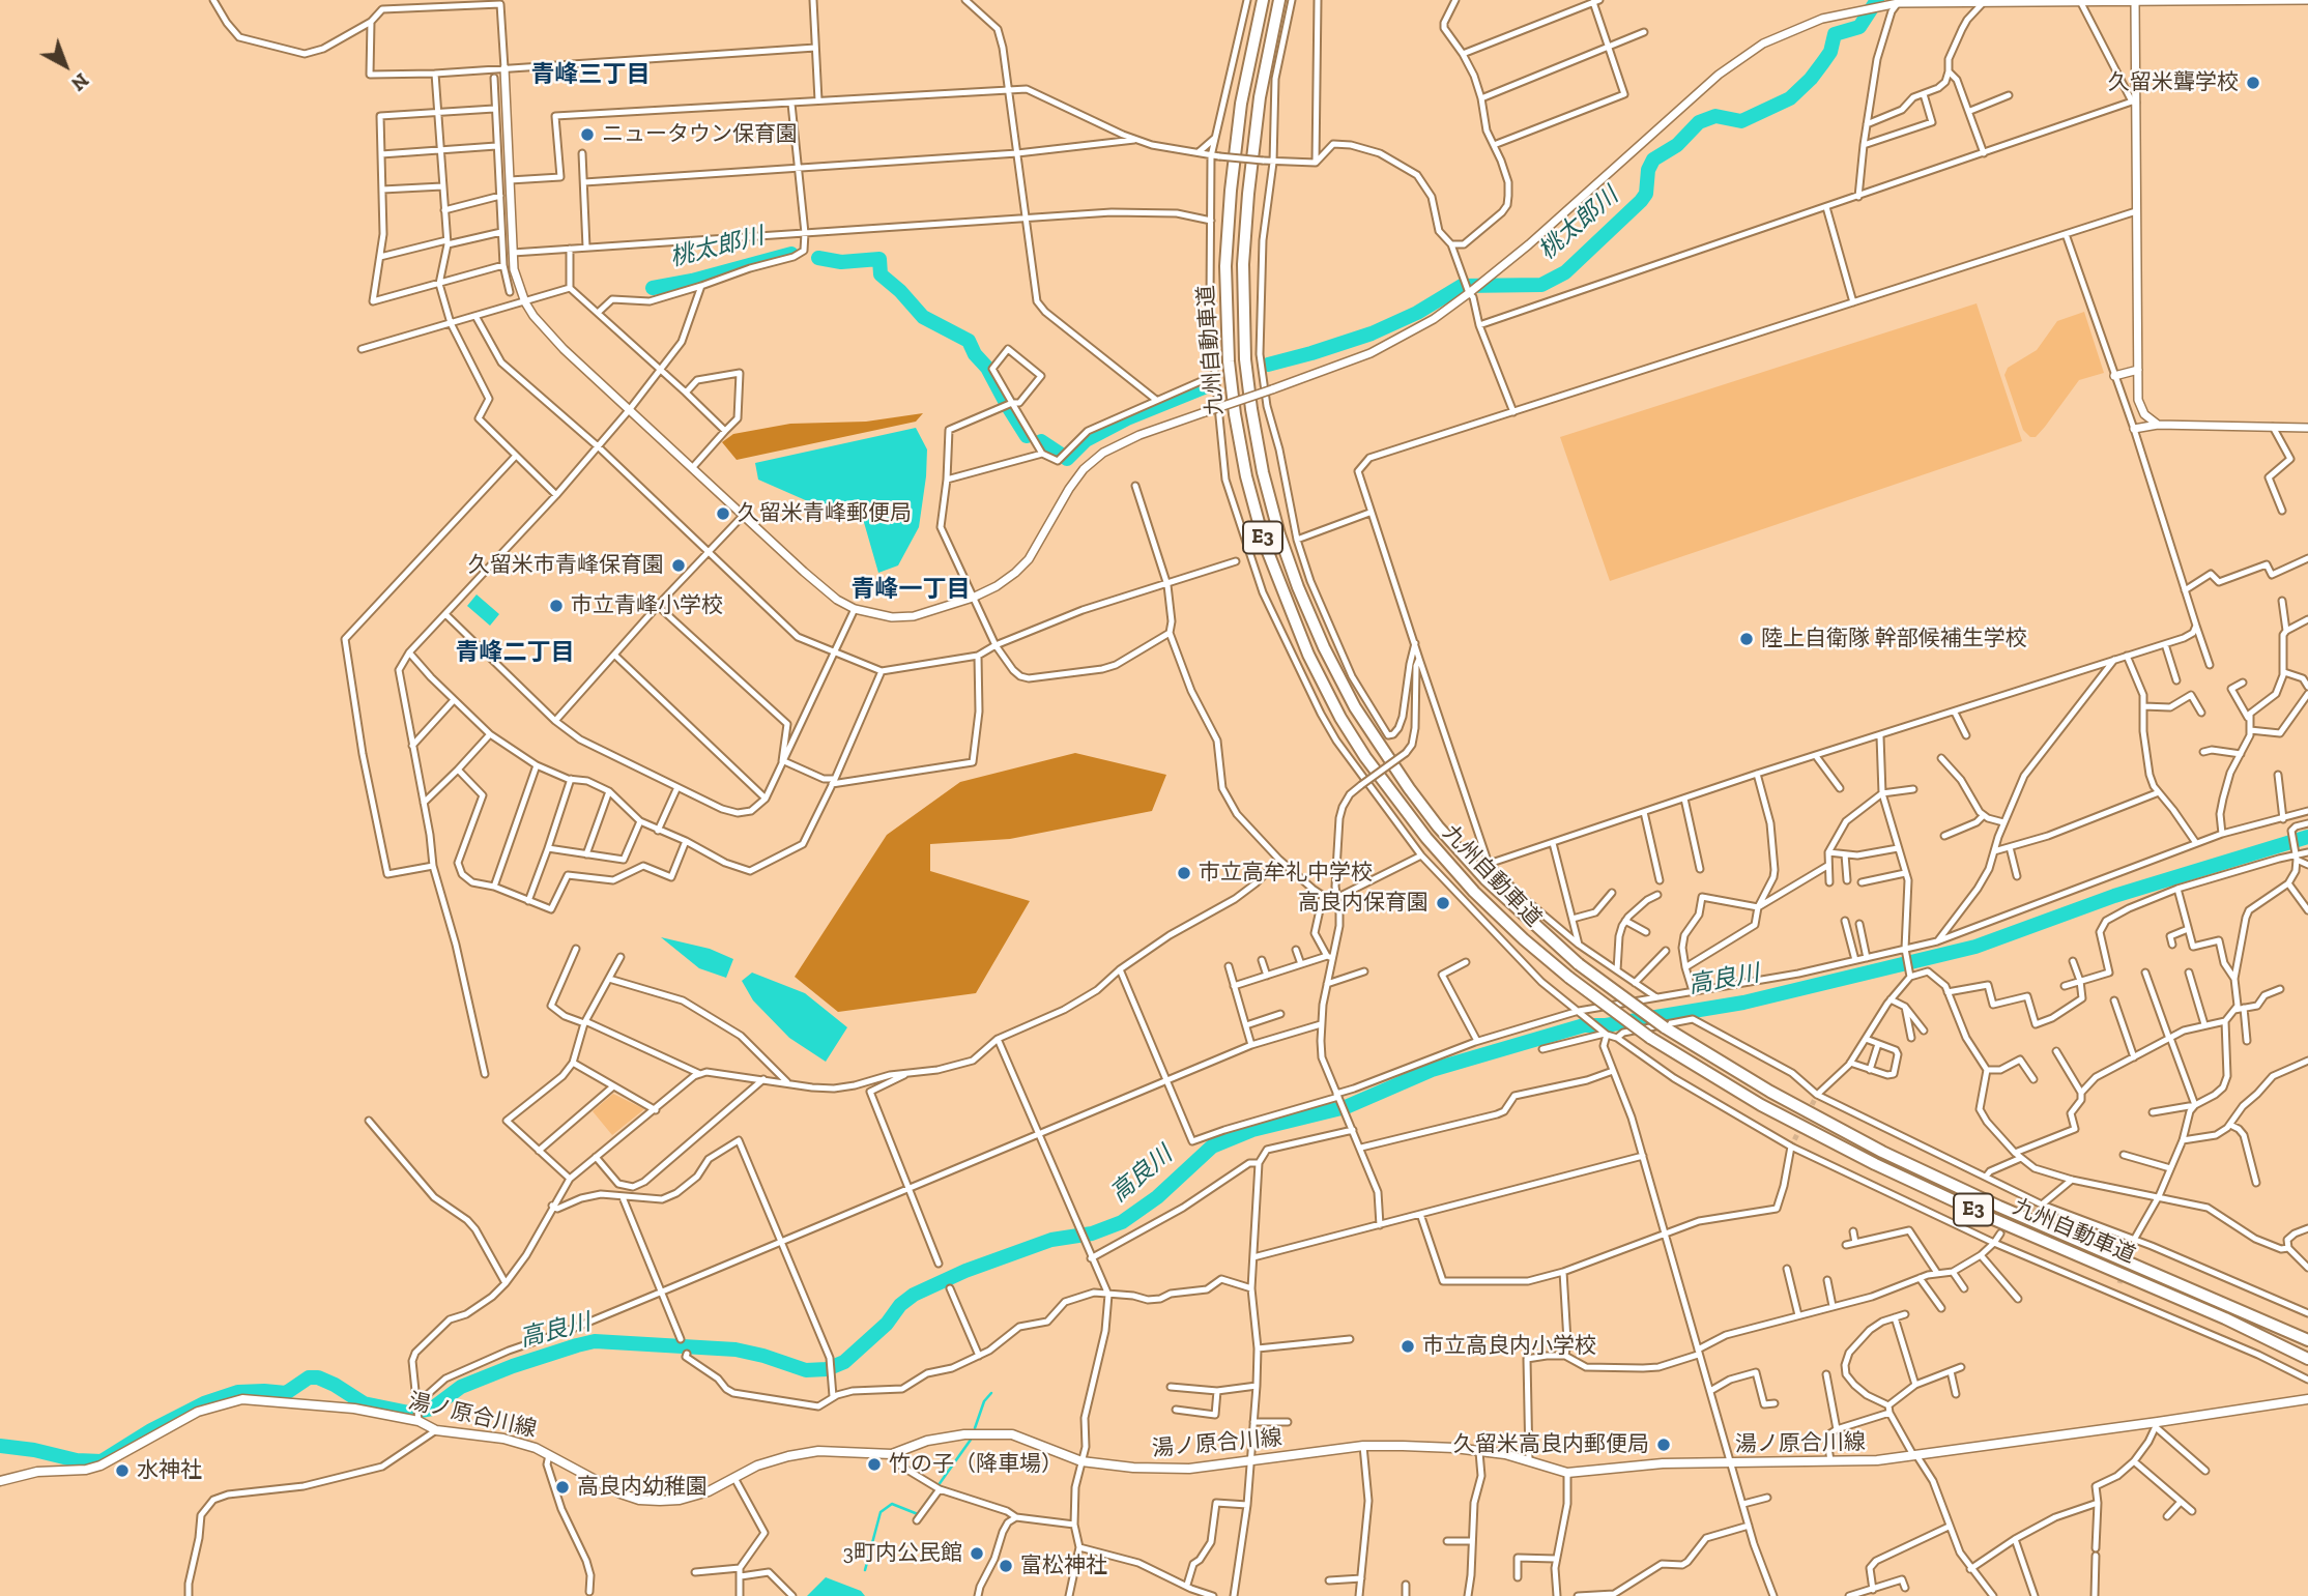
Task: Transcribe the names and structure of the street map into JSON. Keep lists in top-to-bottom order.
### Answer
{
  "streets": {
    "highway": ["九州自動車道", "E3"],
    "main road": ["湯ノ原合川線"]
  },
  "districts": ["青峰三丁目", "青峰一丁目", "青峰二丁目"],
  "water": ["桃太郎川", "高良川"],
  "places": [
    "久留米聾学校",
    "ニュータウン保育園",
    "久留米青峰郵便局",
    "久留米市青峰保育園",
    "市立青峰小学校",
    "陸上自衛隊 幹部候補生学校",
    "市立高牟礼中学校",
    "高良内保育園",
    "市立高良内小学校",
    "久留米高良内郵便局",
    "竹の子（降車場）",
    "水神社",
    "高良内幼稚園",
    "3町内公民館",
    "富松神社"
  ],
  "north": "bottom right"
}
